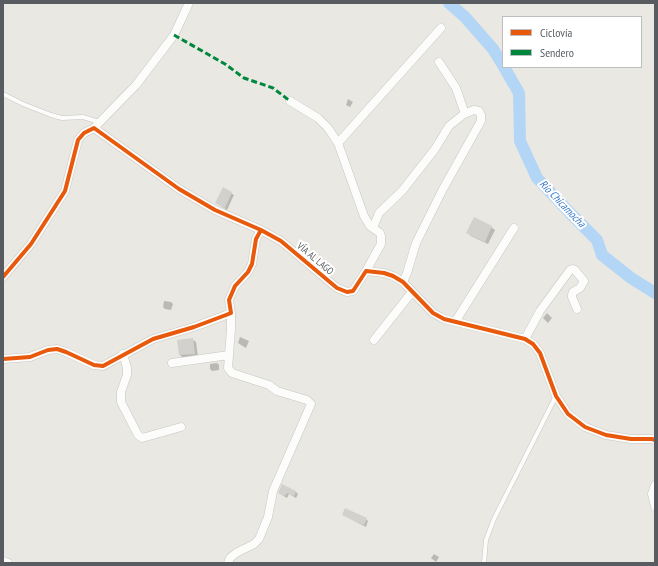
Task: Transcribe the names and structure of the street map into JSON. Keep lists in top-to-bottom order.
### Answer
{
  "streets": {
    "street": ["VÍA AL LAGO"]
  },
  "water": ["Río Chicamocha"],
  "legend": ["Ciclovía", "Sendero"]
}
